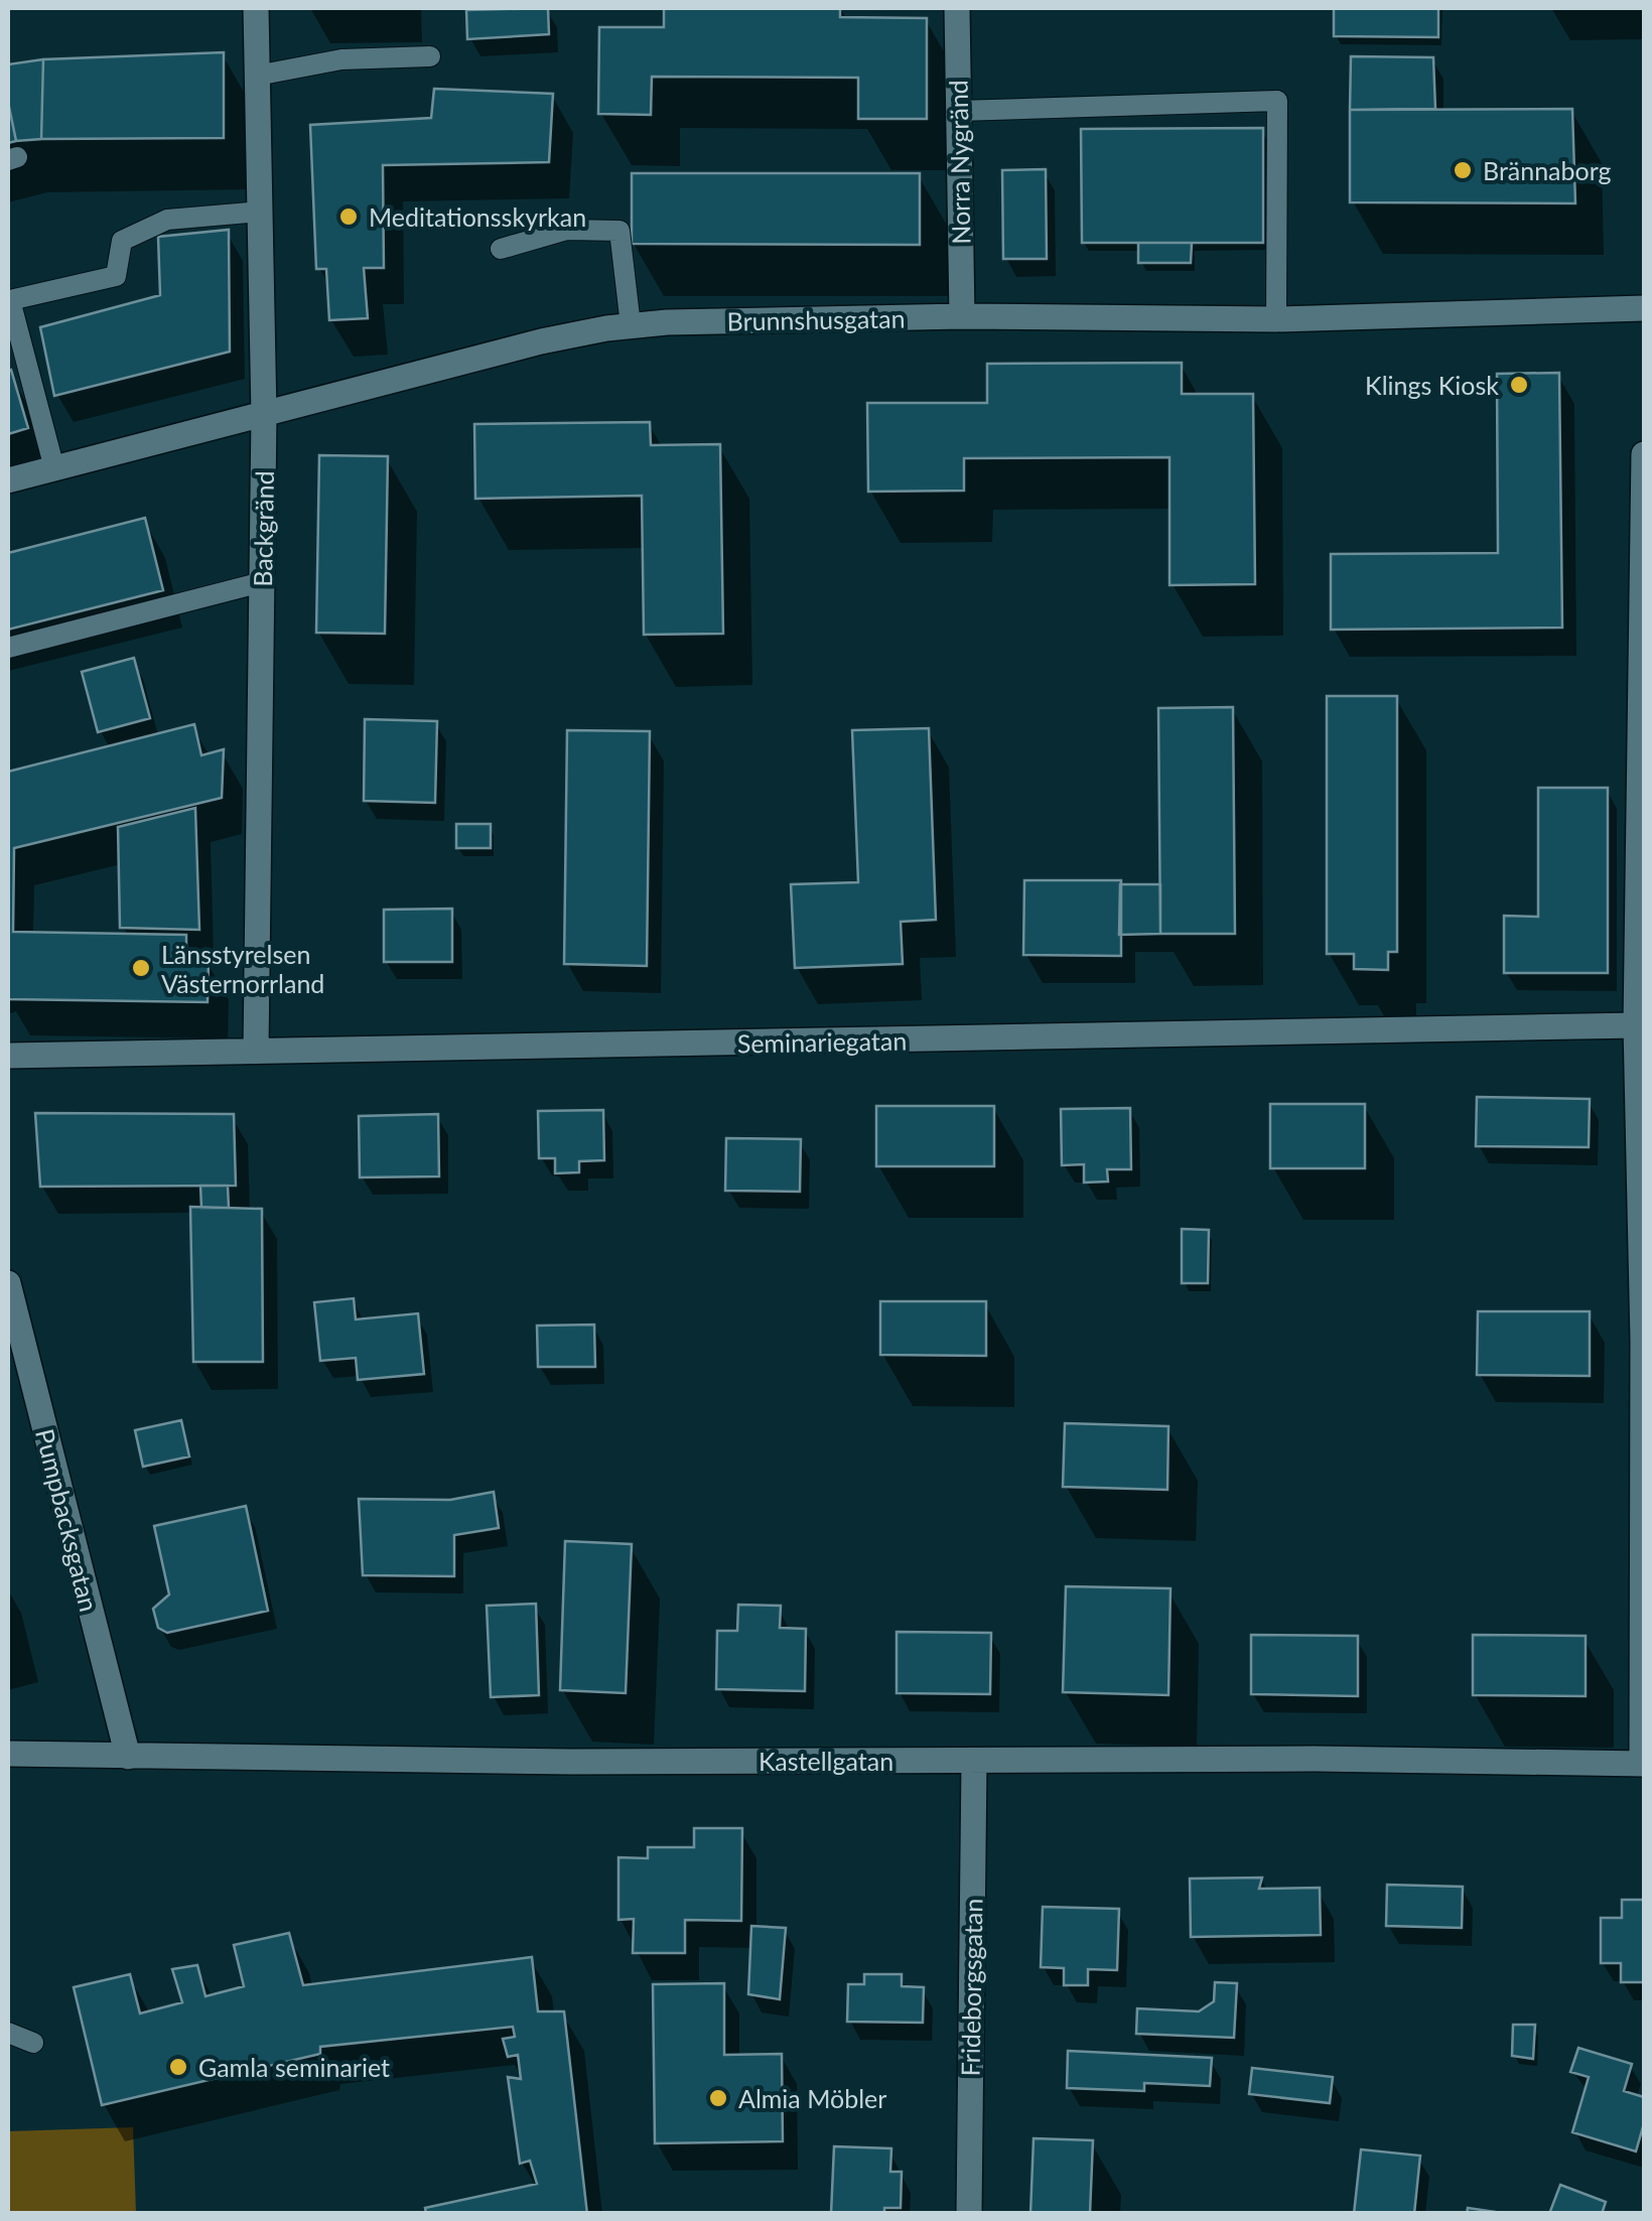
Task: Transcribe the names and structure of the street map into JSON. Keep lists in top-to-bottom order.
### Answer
{
  "streets": {
    "street": [
      "Norra Nygränd",
      "Brunnshusgatan",
      "Backgränd",
      "Seminariegatan",
      "Pumpbacksgatan",
      "Kastellgatan",
      "Frideborgsgatan"
    ]
  },
  "crossings": [
    ["Norra Nygränd", "Brunnshusgatan"],
    ["Brunnshusgatan", "Backgränd"],
    ["Backgränd", "Seminariegatan"],
    ["Pumpbacksgatan", "Kastellgatan"],
    ["Kastellgatan", "Frideborgsgatan"]
  ],
  "places": [
    "Brännaborg",
    "Meditationsskyrkan",
    "Klings Kiosk",
    "Länsstyrelsen Västernorrland",
    "Gamla seminariet",
    "Almia Möbler"
  ]
}
